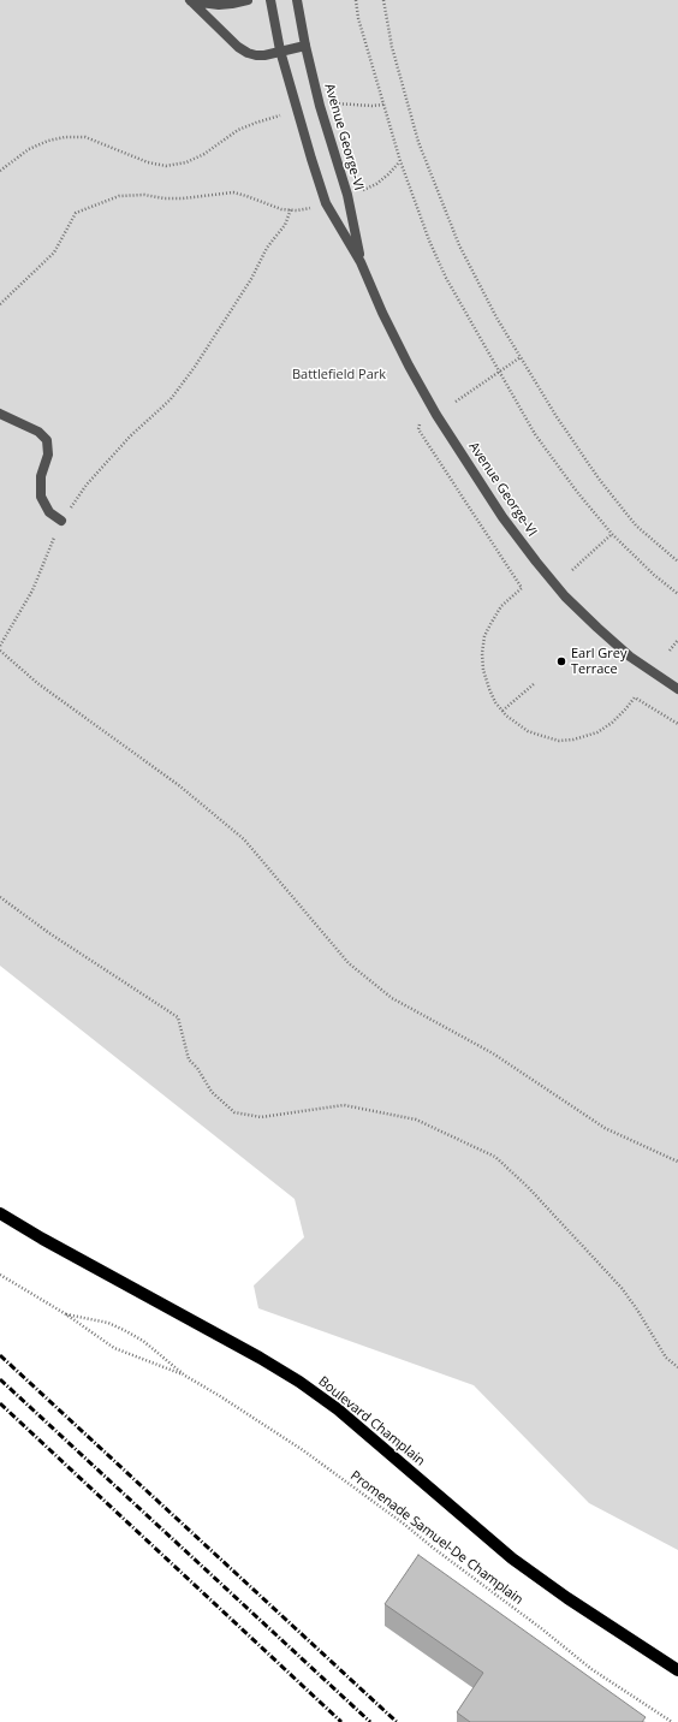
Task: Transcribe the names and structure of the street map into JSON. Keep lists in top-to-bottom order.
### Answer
{
  "streets": {
    "main road": ["Boulevard Champlain"],
    "street": ["Avenue George-VI"],
    "path": ["Promenade Samuel-De Champlain"]
  },
  "parks": ["Battlefield Park"],
  "places": ["Earl Grey Terrace"]
}
